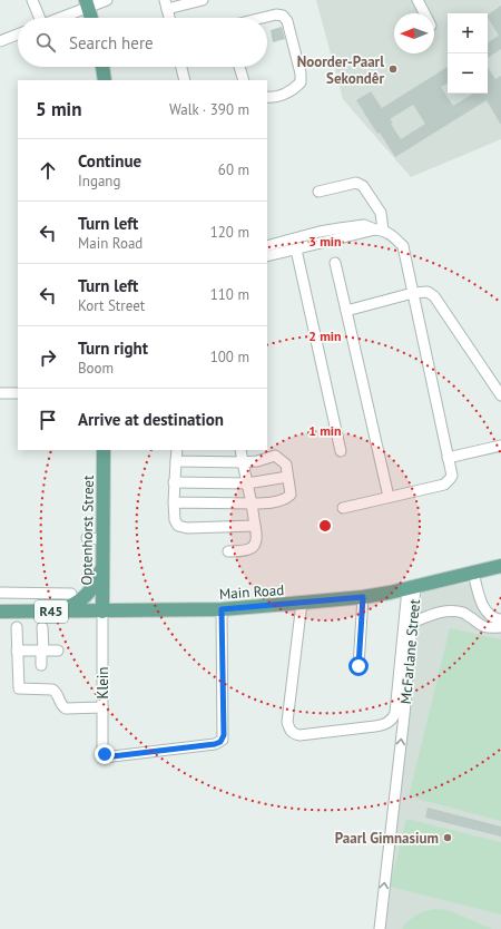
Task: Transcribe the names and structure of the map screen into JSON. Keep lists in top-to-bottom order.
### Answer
{
  "streets": {
    "main road": ["Optenhorst Street", "Main Road", "R45"],
    "street": ["McFarlane Street", "Klein"]
  },
  "crossings": [
    ["Optenhorst Street", "Main Road"],
    ["Optenhorst Street", "Klein"],
    ["Main Road", "McFarlane Street"],
    ["Main Road", "Klein"]
  ],
  "one_way": ["McFarlane Street"],
  "places": ["Noorder-Paarl Sekondêr", "Paarl Gimnasium"],
  "north": "left",
  "page": {
    "map_buttons": ["+", "−"],
    "search": "Search here",
    "heading": ["5 min", "Walk · 390 m"],
    "list": [
      ["Continue", "Ingang", "60 m"],
      ["Turn left", "Main Road", "120 m"],
      ["Turn left", "Kort Street", "110 m"],
      ["Turn right", "Boom", "100 m"],
      "Arrive at destination"
    ]
  },
  "rings": ["3 min", "2 min", "1 min"]
}
